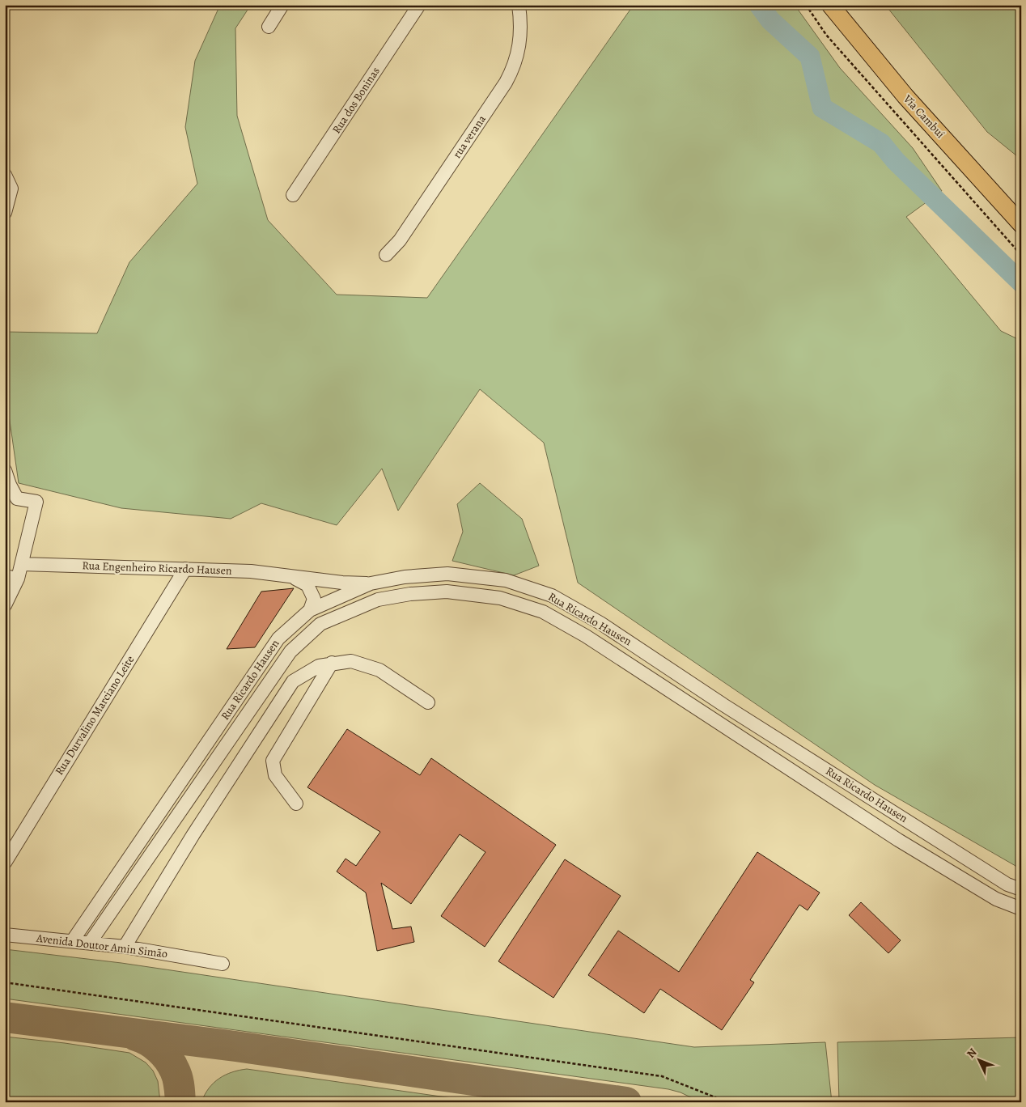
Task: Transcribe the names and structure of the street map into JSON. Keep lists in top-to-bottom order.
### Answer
{
  "streets": {
    "main road": ["Via Cambuí"],
    "street": [
      "Rua dos Boninas",
      "rua verana",
      "Rua Engenheiro Ricardo Hausen",
      "Rua Ricardo Hausen",
      "Rua Durvalino Marciano Leite",
      "Avenida Doutor Amin Simão"
    ]
  },
  "crossings": [
    ["Rua Engenheiro Ricardo Hausen", "Rua Ricardo Hausen"],
    ["Rua Engenheiro Ricardo Hausen", "Rua Durvalino Marciano Leite"],
    ["Rua Ricardo Hausen", "Avenida Doutor Amin Simão"]
  ],
  "north": "top left"
}
